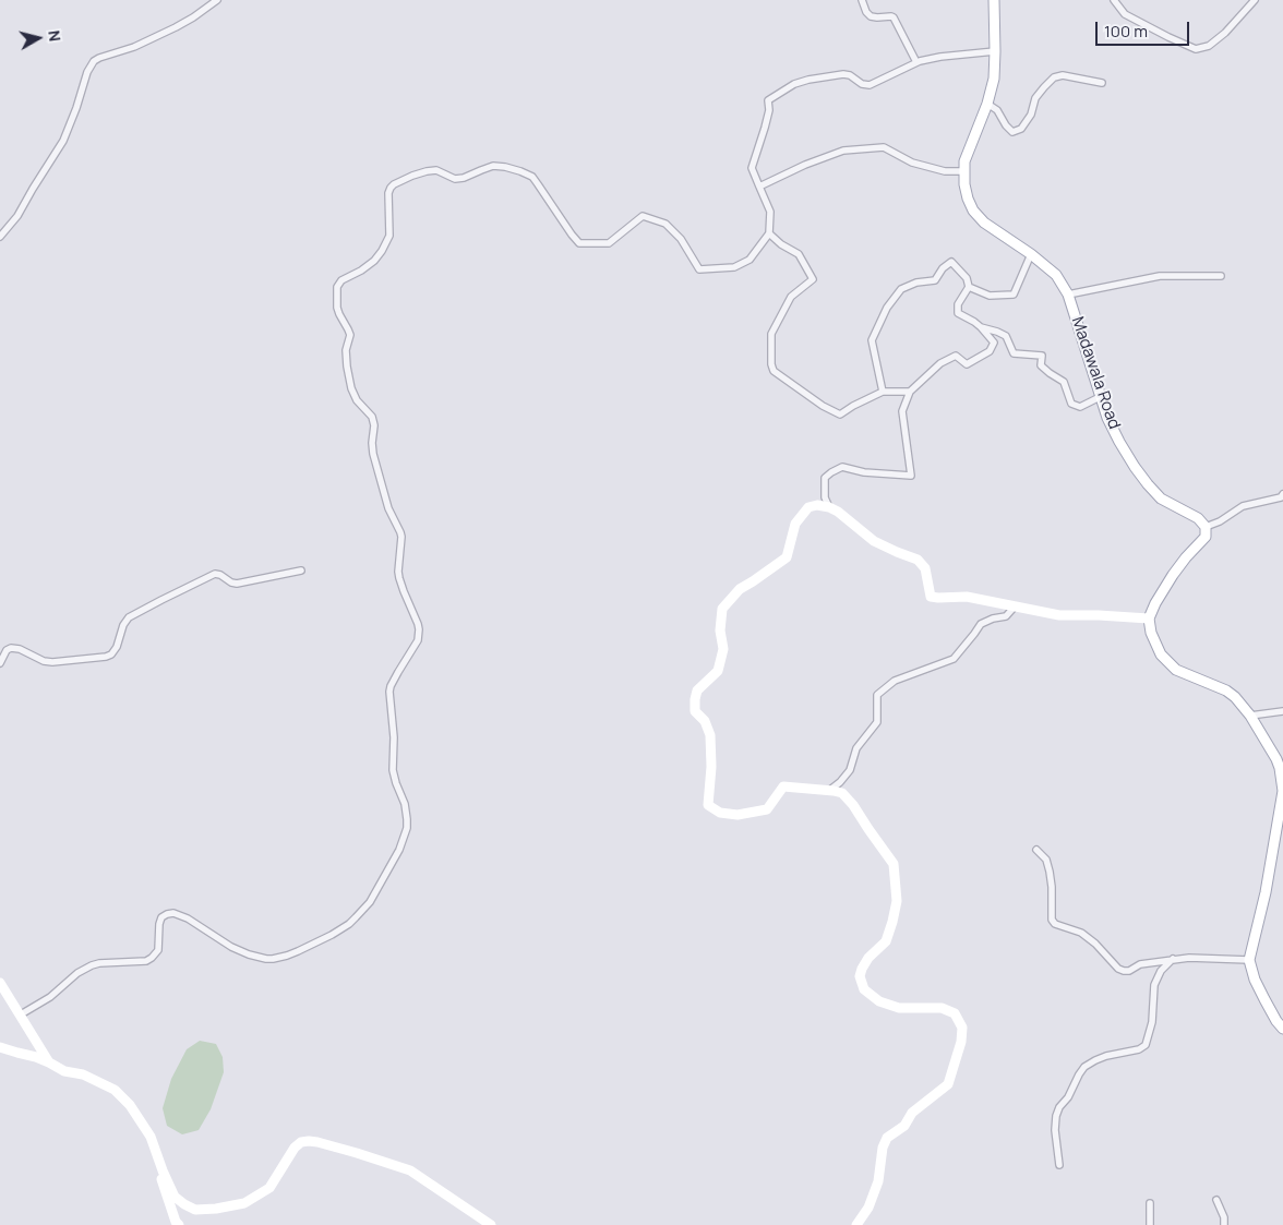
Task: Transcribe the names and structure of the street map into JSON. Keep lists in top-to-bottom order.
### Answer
{
  "streets": {
    "main road": ["Madawala Road"]
  },
  "scale_bar": "100 m",
  "north": "right"
}
